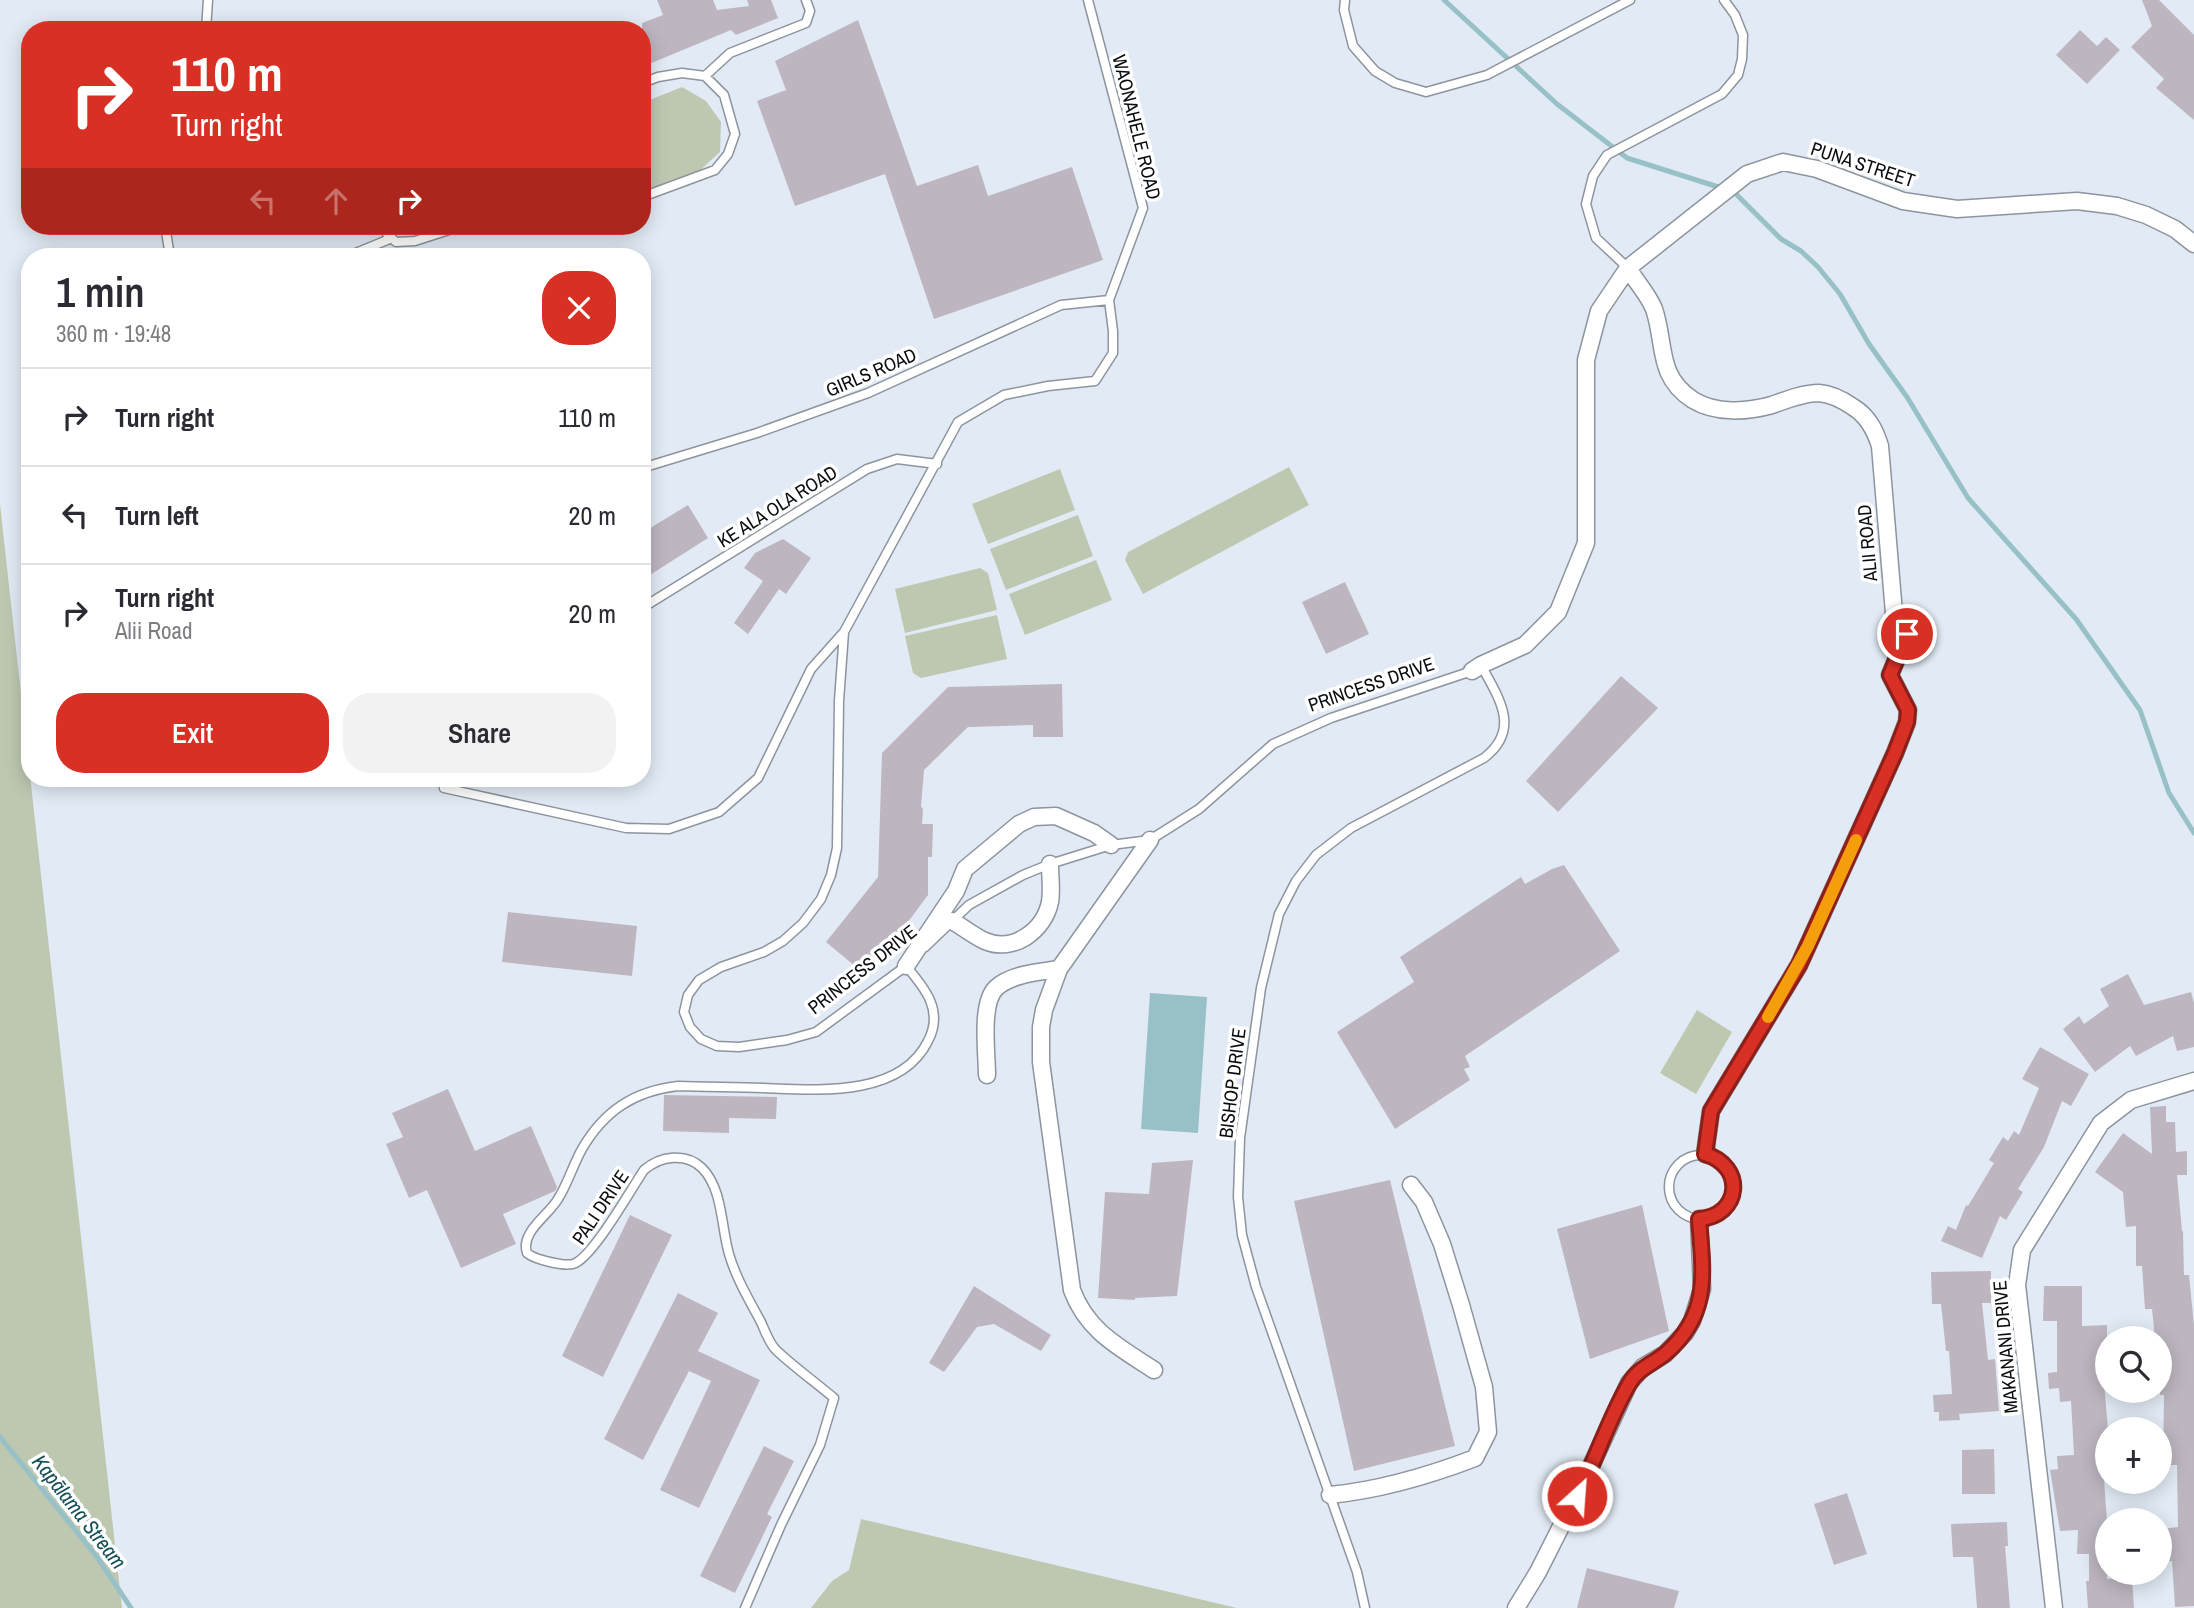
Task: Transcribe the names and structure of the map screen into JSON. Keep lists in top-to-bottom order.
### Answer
{
  "streets": {
    "street": [
      "PUNA STREET",
      "ALII ROAD",
      "PRINCESS DRIVE",
      "MAKANANI DRIVE"
    ],
    "lane": [
      "WAONAHELE ROAD",
      "GIRLS ROAD",
      "KE ALA OLA ROAD",
      "BISHOP DRIVE",
      "PALI DRIVE"
    ]
  },
  "crossings": [
    ["WAONAHELE ROAD", "GIRLS ROAD"],
    ["WAONAHELE ROAD", "PRINCESS DRIVE"],
    ["PUNA STREET", "ALII ROAD"],
    ["PUNA STREET", "PRINCESS DRIVE"],
    ["GIRLS ROAD", "PRINCESS DRIVE"],
    ["KE ALA OLA ROAD", "PRINCESS DRIVE"],
    ["ALII ROAD", "PRINCESS DRIVE"],
    ["PRINCESS DRIVE", "BISHOP DRIVE"],
    ["PRINCESS DRIVE", "PALI DRIVE"]
  ],
  "water": ["Kapālama Stream"],
  "page": {
    "turn": ["110 m", "Turn right"],
    "heading": ["1 min", "360 m · 19:48"],
    "list": [
      {
        "name": "Turn right",
        "value": "110 m"
      },
      {
        "name": "Turn left",
        "value": "20 m"
      },
      {
        "name": "Turn right",
        "note": "Alii Road",
        "value": "20 m"
      }
    ],
    "buttons": ["Exit", "Share"],
    "map_buttons": ["+", "−"]
  }
}
